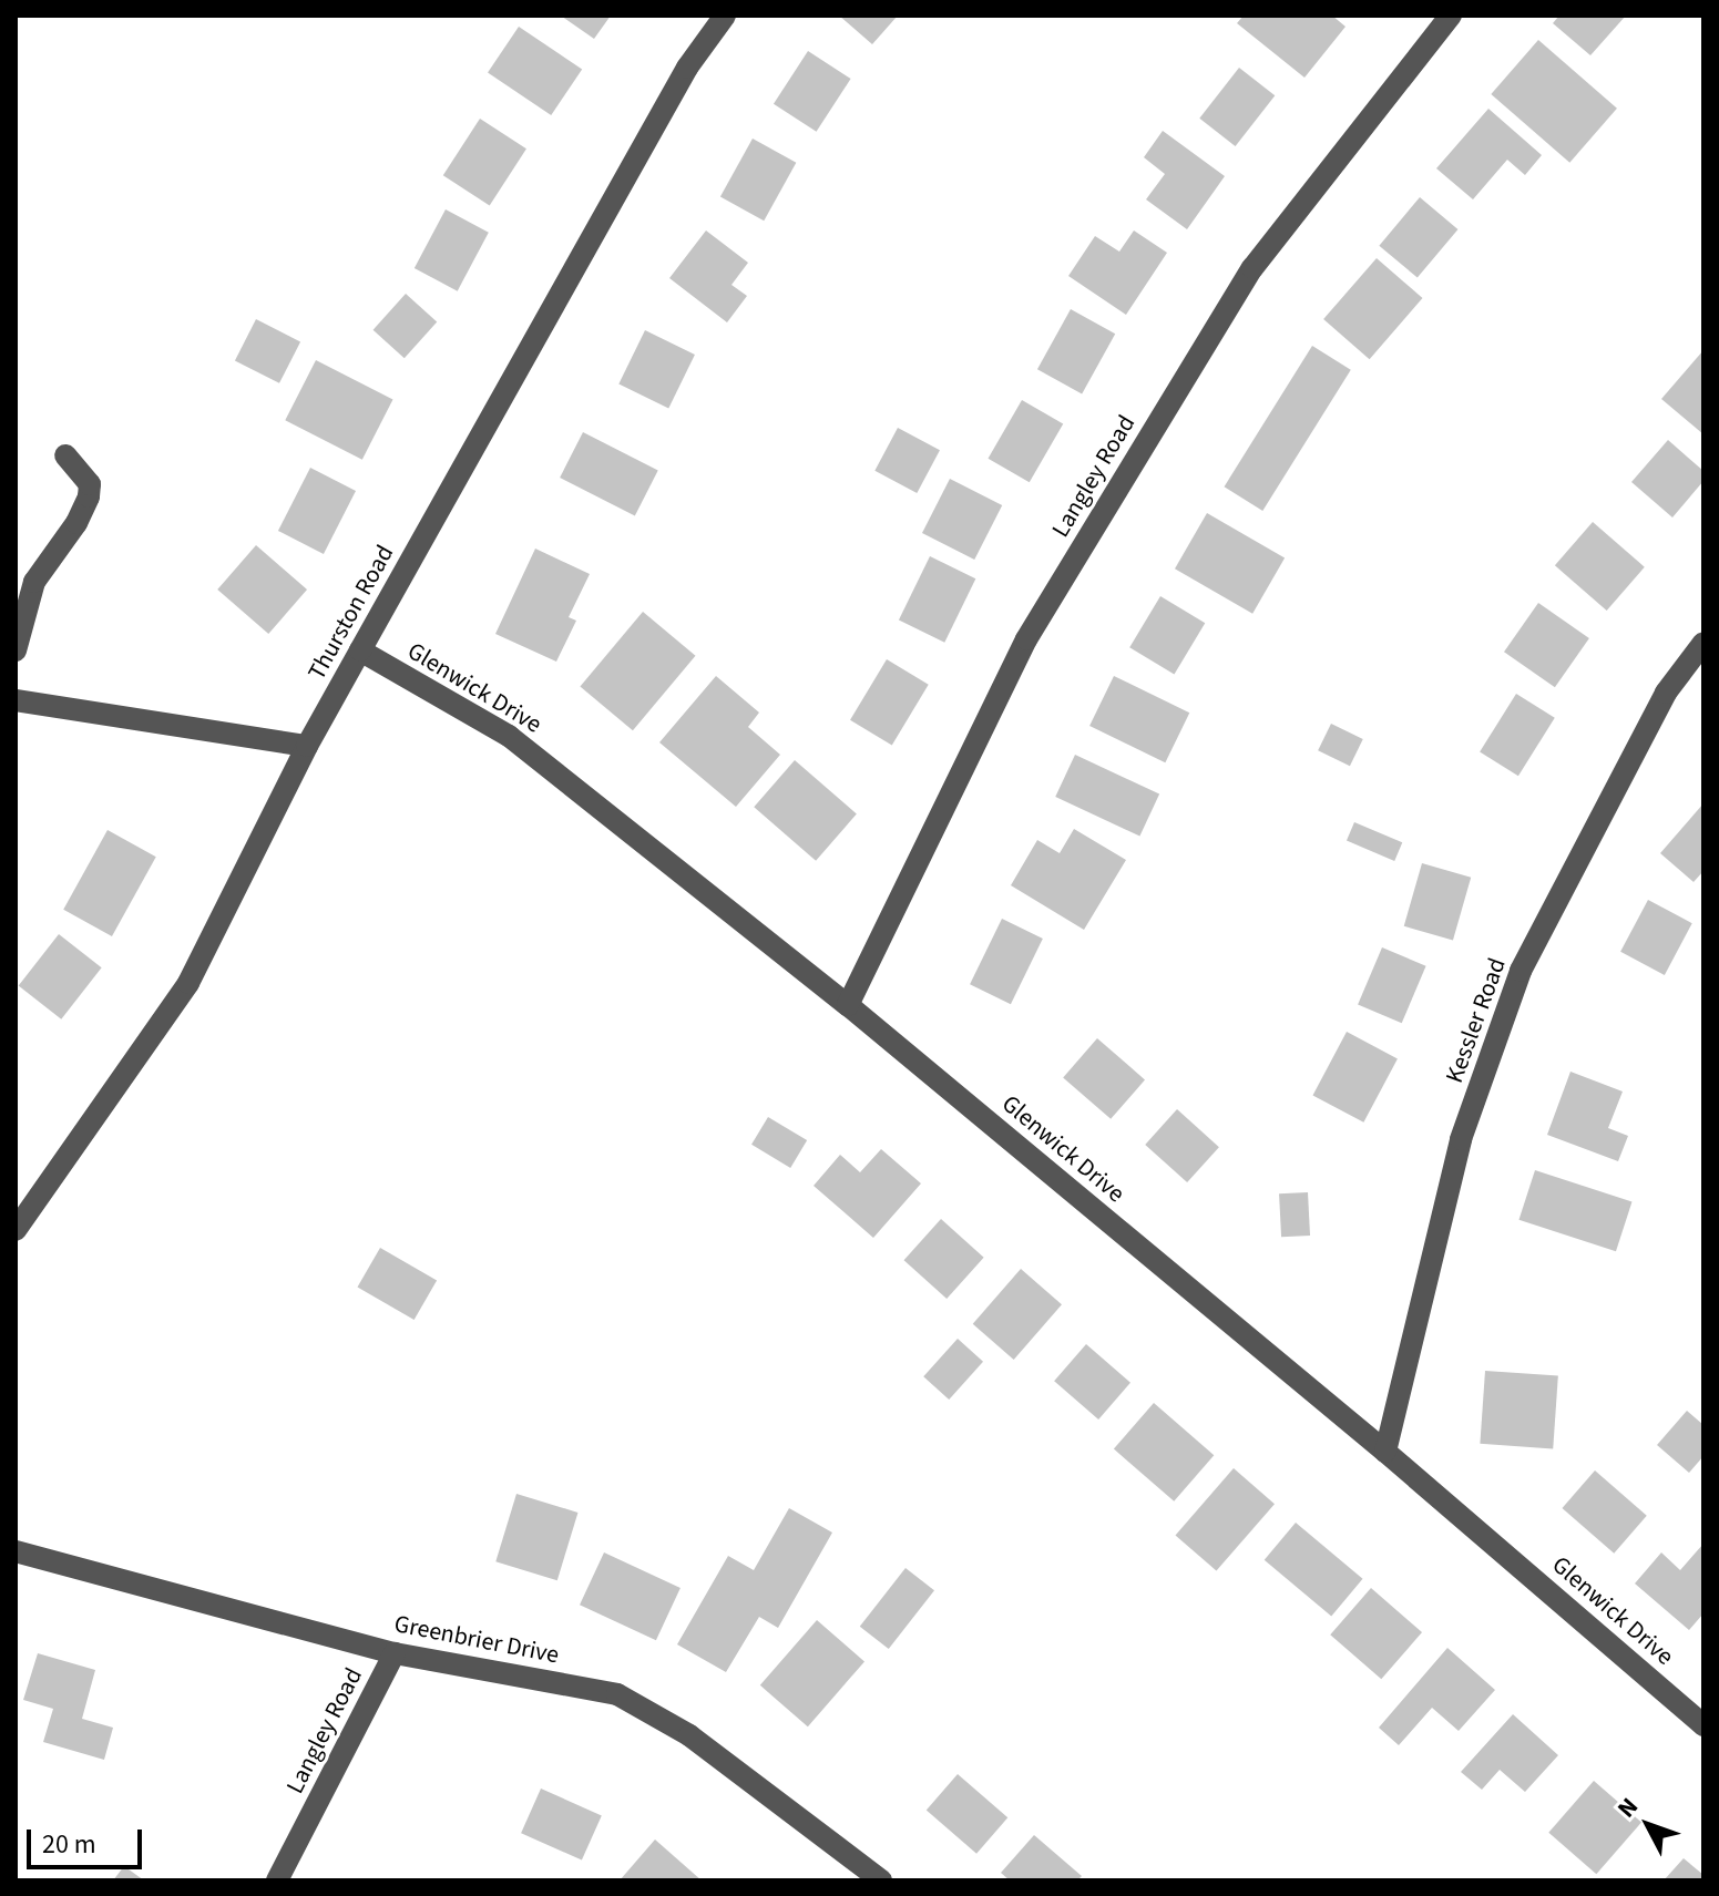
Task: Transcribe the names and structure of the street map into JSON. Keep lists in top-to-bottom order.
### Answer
{
  "streets": {
    "street": [
      "Langley Road",
      "Thurston Road",
      "Glenwick Drive",
      "Kessler Road",
      "Greenbrier Drive"
    ]
  },
  "crossings": [
    ["Langley Road", "Glenwick Drive"],
    ["Langley Road", "Greenbrier Drive"],
    ["Thurston Road", "Glenwick Drive"],
    ["Glenwick Drive", "Kessler Road"]
  ],
  "scale_bar": "20 m",
  "north": "top left"
}
